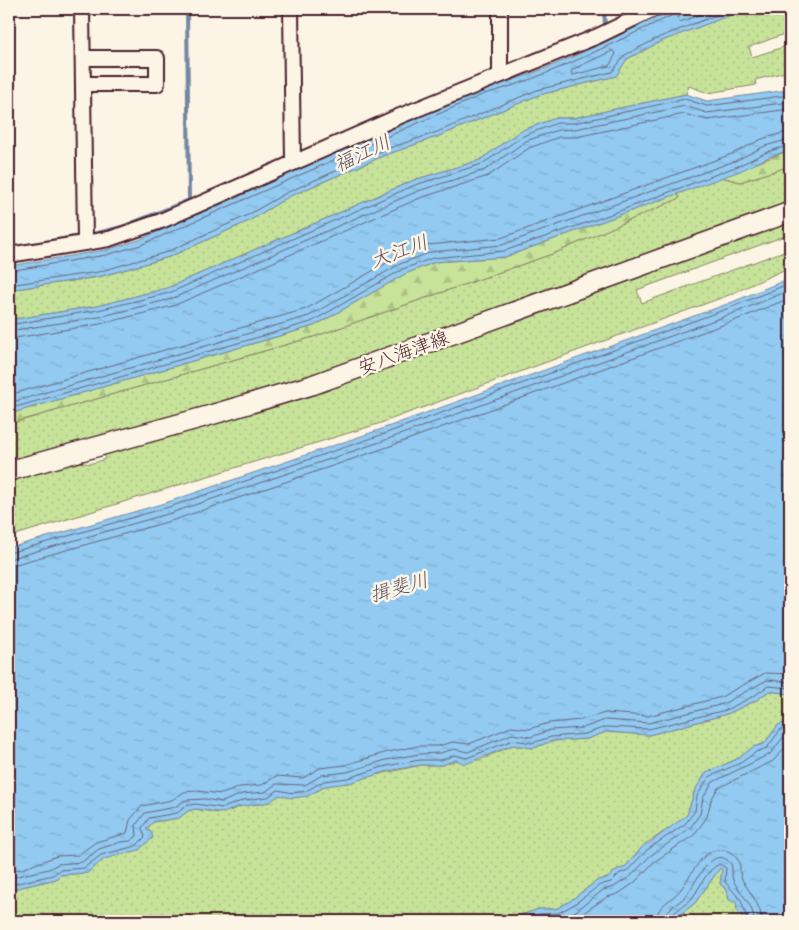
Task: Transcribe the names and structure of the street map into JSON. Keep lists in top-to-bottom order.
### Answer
{
  "streets": {
    "main road": ["安八海津線"]
  },
  "water": ["福江川", "大江川", "揖斐川"]
}
